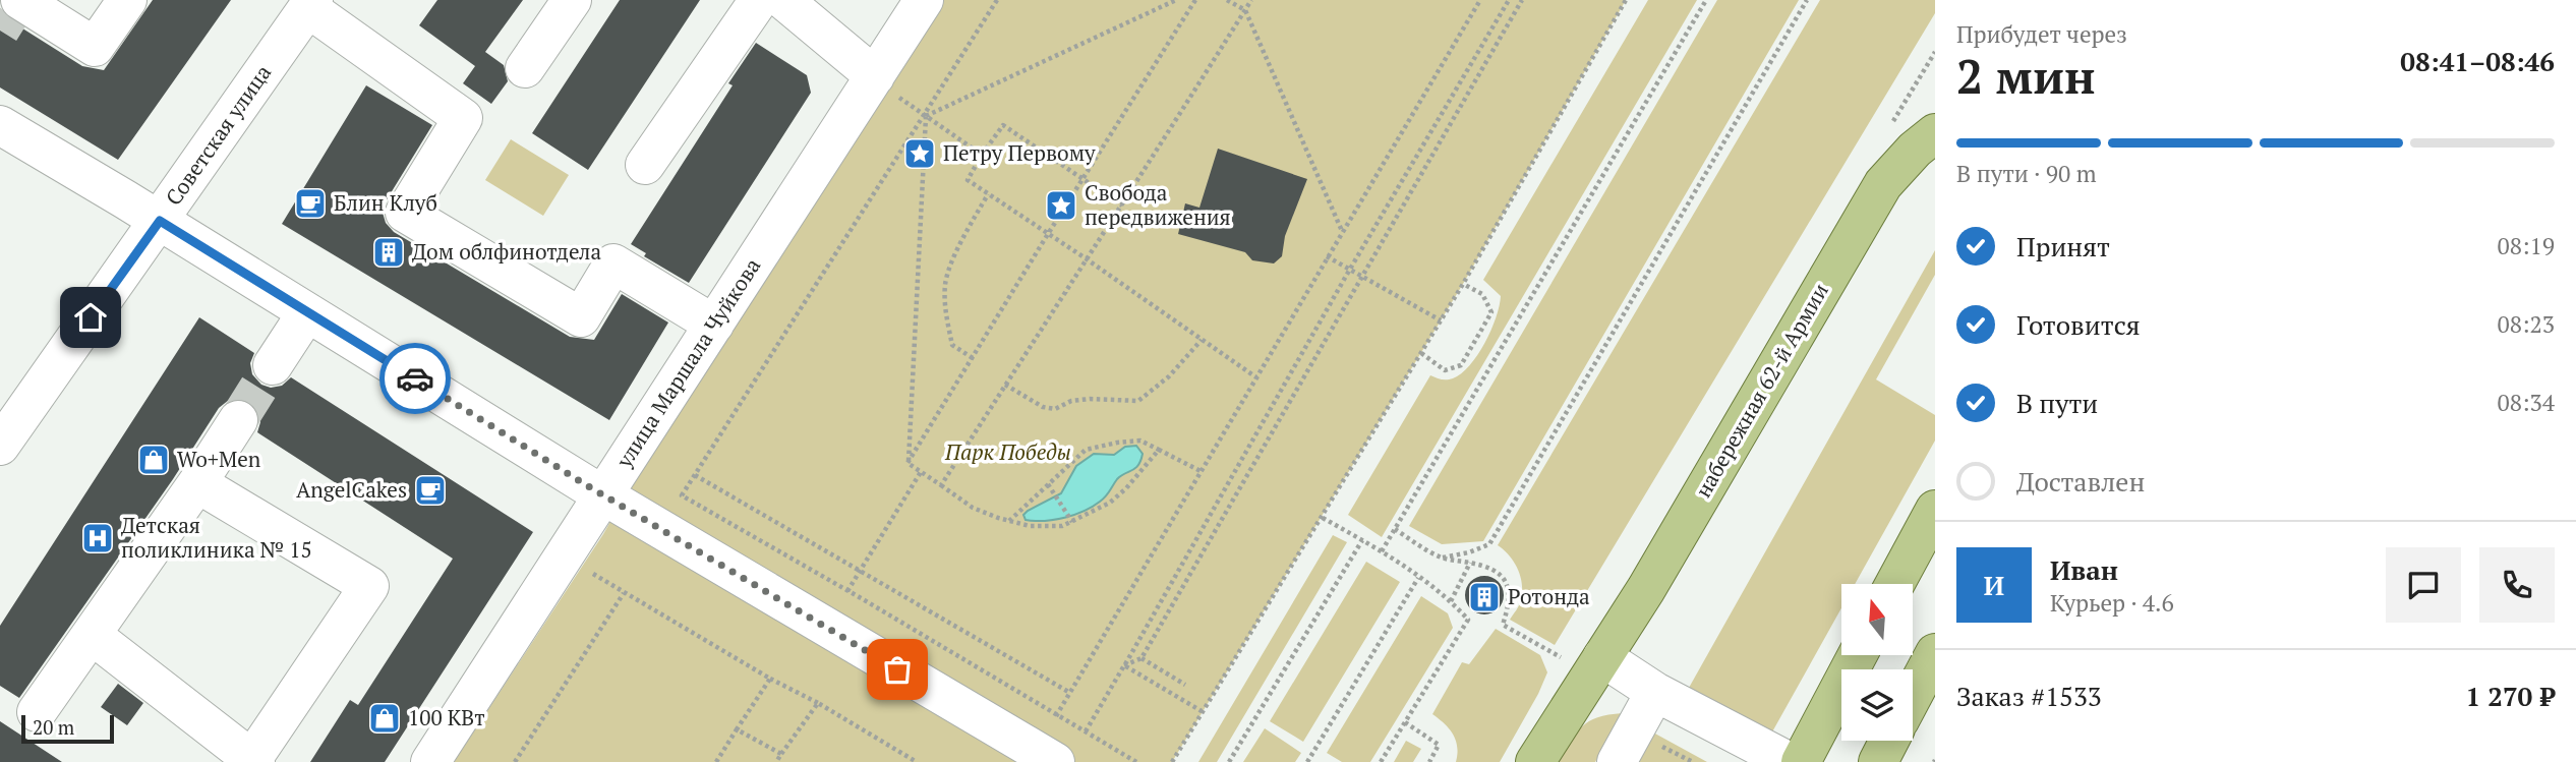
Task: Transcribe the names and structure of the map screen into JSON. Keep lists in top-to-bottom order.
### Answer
{
  "streets": {
    "main road": ["набережная 62-й Армии"],
    "street": ["Советская улица", "улица Маршала Чуйкова"]
  },
  "parks": ["Парк Победы"],
  "places": {
    "place": ["Петру Первому", "Свобода передвижения"],
    "cafe": ["Блин Клуб", "AngelCakes"],
    "building": ["Дом облфинотдела", "Ротонда"],
    "shop": ["Wo+Men", "100 КВт"],
    "hospital": ["Детская поликлиника № 15"]
  },
  "scale_bar": "20 m",
  "north": "top",
  "page": {
    "heading": ["2 мин", "Прибудет через", "08:41–08:46"],
    "panel": [
      "Иван",
      "Курьер · 4.6",
      "Заказ #1533",
      "1 270 ₽"
    ],
    "bar": "В пути · 90 m",
    "list": [
      ["Принят", "08:19"],
      ["Готовится", "08:23"],
      ["В пути", "08:34"],
      "Доставлен"
    ],
    "round": "И",
    "scale": "20 m"
  }
}
